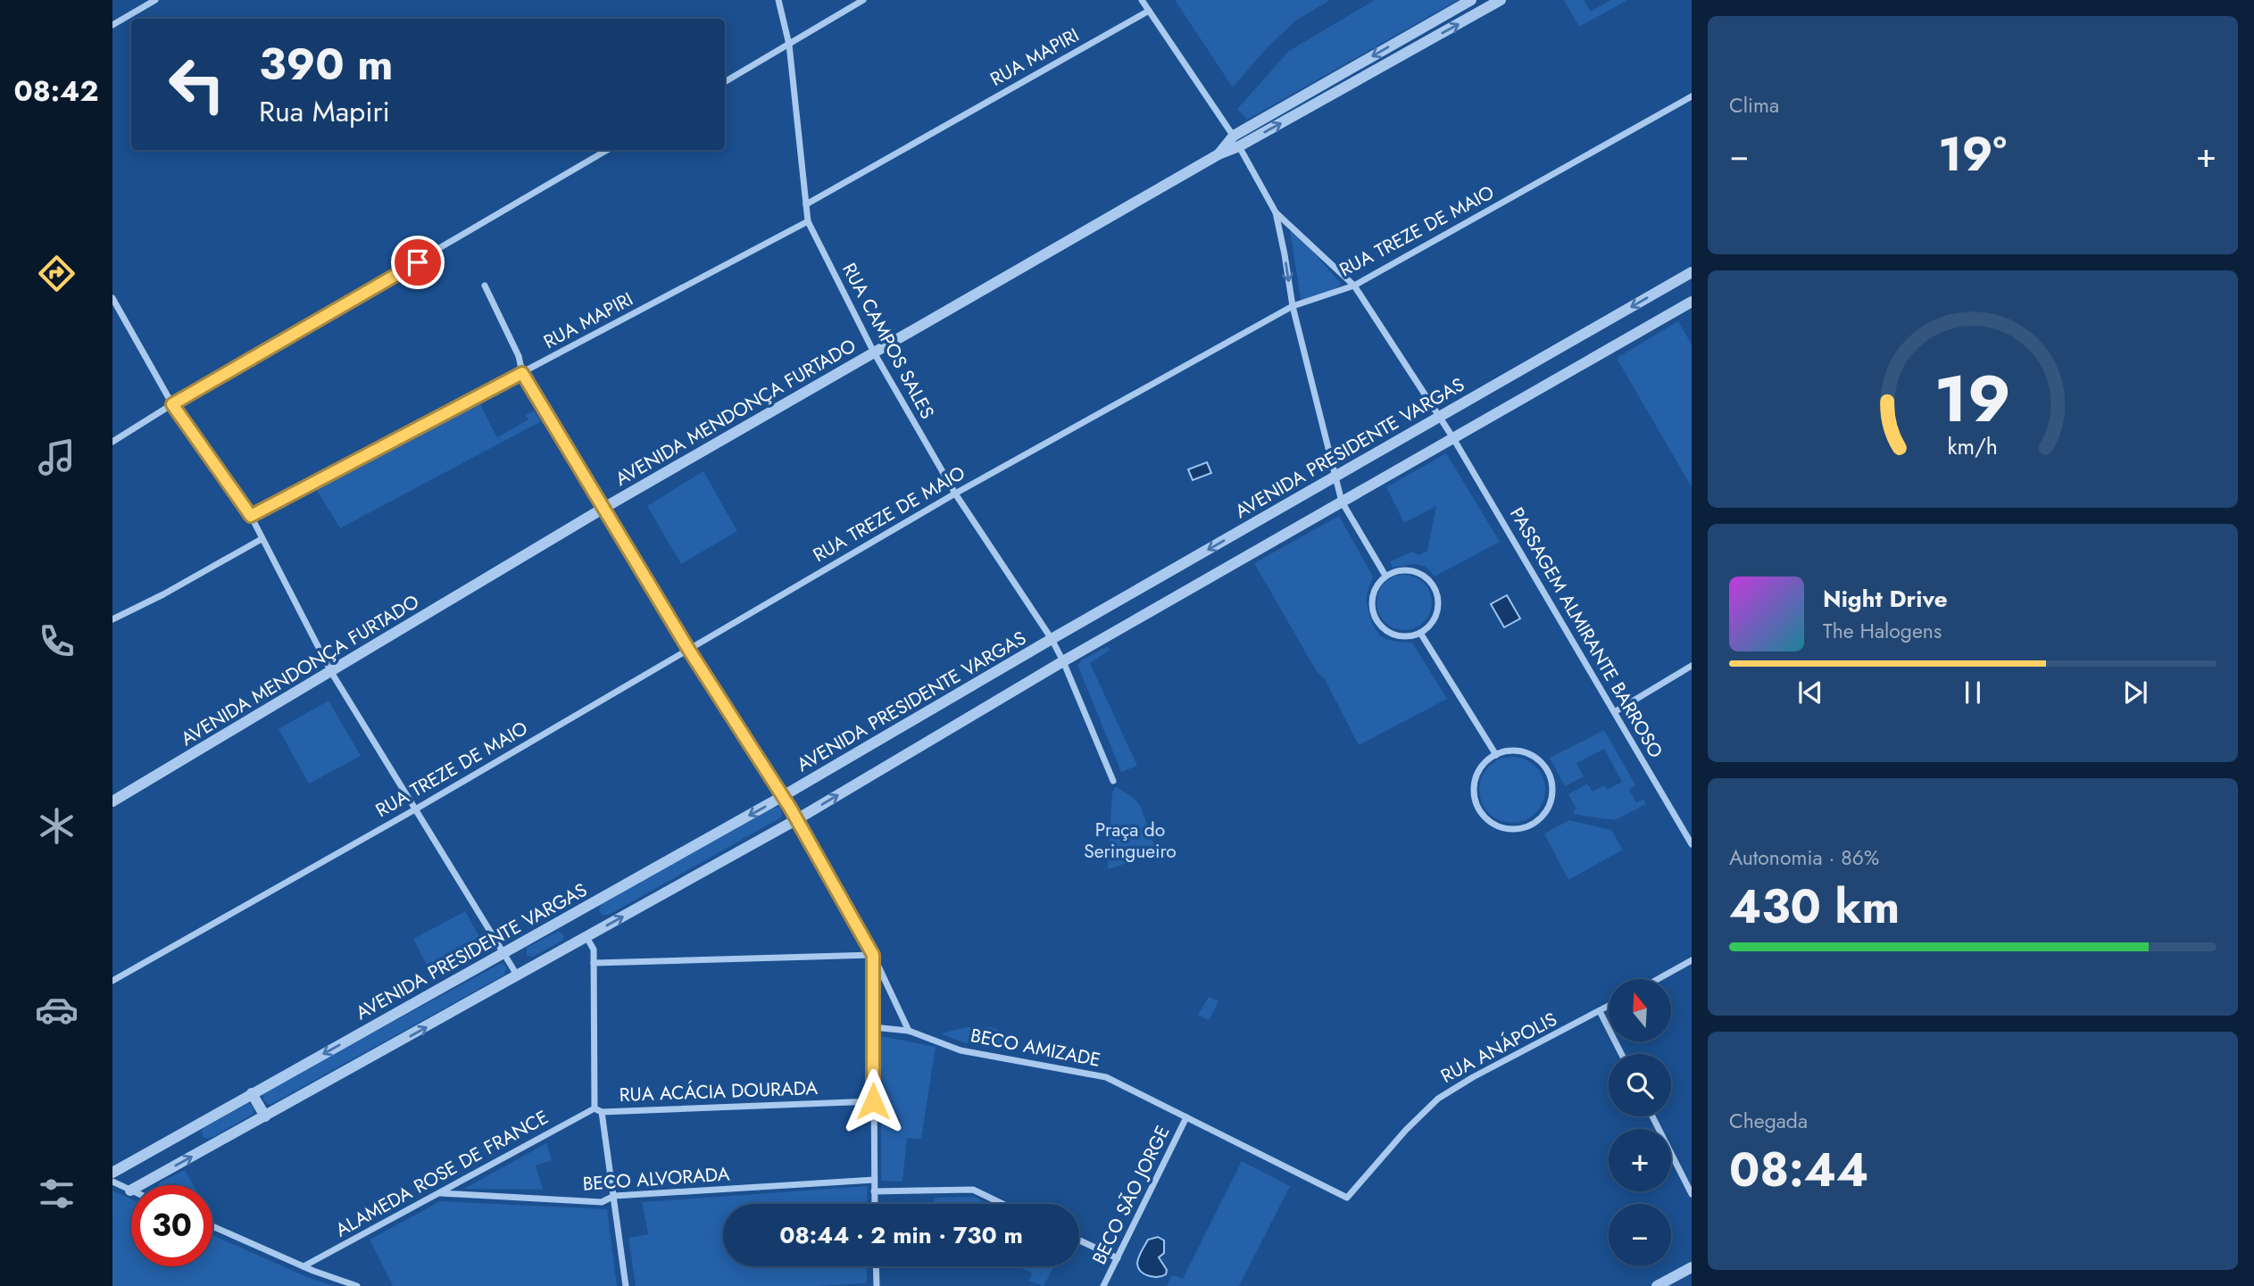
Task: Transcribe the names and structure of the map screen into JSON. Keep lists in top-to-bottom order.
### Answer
{
  "streets": {
    "street": [
      "RUA MAPIRI",
      "RUA TREZE DE MAIO",
      "RUA CAMPOS SALES",
      "AVENIDA MENDONÇA FURTADO",
      "AVENIDA PRESIDENTE VARGAS",
      "PASSAGEM ALMIRANTE BARROSO",
      "BECO AMIZADE",
      "RUA ANÁPOLIS",
      "RUA ACÁCIA DOURADA",
      "ALAMEDA ROSE DE FRANCE",
      "BECO ALVORADA",
      "BECO SÃO JORGE"
    ]
  },
  "crossings": [
    ["RUA MAPIRI", "RUA CAMPOS SALES"],
    ["RUA TREZE DE MAIO", "RUA CAMPOS SALES"],
    ["RUA TREZE DE MAIO", "PASSAGEM ALMIRANTE BARROSO"],
    ["RUA CAMPOS SALES", "AVENIDA MENDONÇA FURTADO"],
    ["RUA CAMPOS SALES", "AVENIDA PRESIDENTE VARGAS"],
    ["AVENIDA PRESIDENTE VARGAS", "PASSAGEM ALMIRANTE BARROSO"],
    ["BECO AMIZADE", "RUA ANÁPOLIS"],
    ["BECO AMIZADE", "BECO SÃO JORGE"],
    ["RUA ANÁPOLIS", "BECO SÃO JORGE"],
    ["ALAMEDA ROSE DE FRANCE", "BECO ALVORADA"]
  ],
  "parks": ["Praça do Seringueiro"],
  "north": "top",
  "page": {
    "tabs": "08:42",
    "tile": [
      "Clima",
      ["Autonomia · 86%", "430 km"],
      ["Chegada", "08:44"]
    ],
    "turn": ["390 m", "Rua Mapiri"],
    "heat": ["−", "19°", "+"],
    "song": ["Night Drive", "The Halogens"],
    "map_buttons": ["+", "−"],
    "limit": "30",
    "trip": "08:44 · 2 min · 730 m",
    "gauge": ["19", "km/h"]
  }
}
